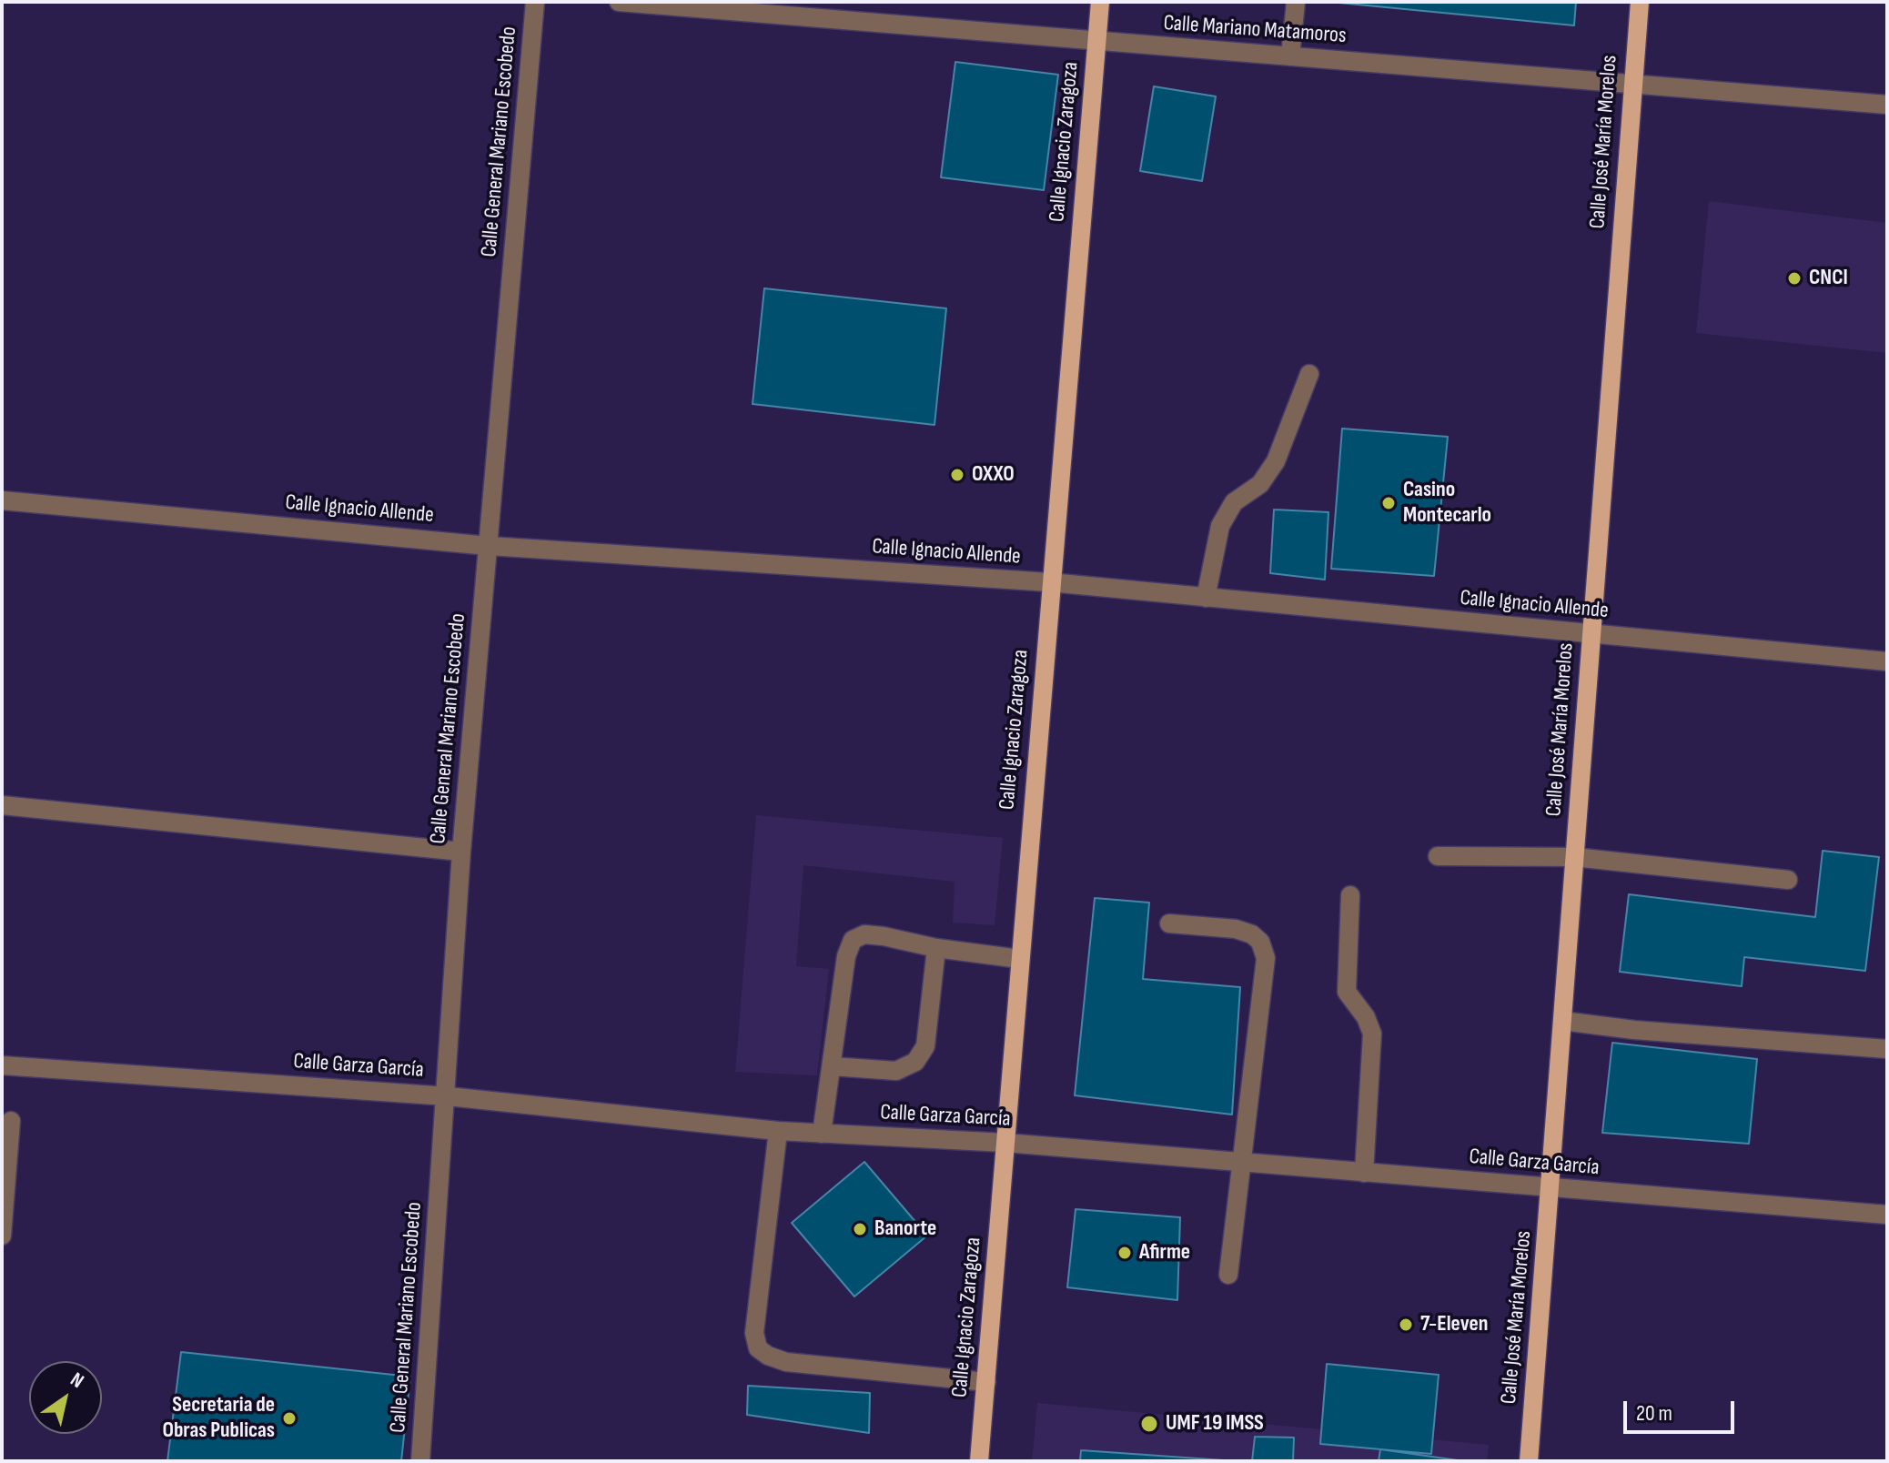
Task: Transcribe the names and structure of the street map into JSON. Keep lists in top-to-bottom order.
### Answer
{
  "streets": {
    "main road": ["Calle Ignacio Zaragoza", "Calle José María Morelos"],
    "street": [
      "Calle Mariano Matamoros",
      "Calle General Mariano Escobedo",
      "Calle Ignacio Allende",
      "Calle Garza García"
    ]
  },
  "crossings": [
    ["Calle Mariano Matamoros", "Calle Ignacio Zaragoza"],
    ["Calle Mariano Matamoros", "Calle José María Morelos"],
    ["Calle General Mariano Escobedo", "Calle Ignacio Allende"],
    ["Calle General Mariano Escobedo", "Calle Garza García"],
    ["Calle Ignacio Zaragoza", "Calle Ignacio Allende"],
    ["Calle Ignacio Zaragoza", "Calle Garza García"],
    ["Calle José María Morelos", "Calle Ignacio Allende"],
    ["Calle José María Morelos", "Calle Garza García"]
  ],
  "places": [
    "CNCI",
    "OXXO",
    "Casino Montecarlo",
    "Banorte",
    "Afirme",
    "7-Eleven",
    "Secretaria de Obras Publicas",
    "UMF 19 IMSS"
  ],
  "scale_bar": "20 m",
  "north": "top right"
}
